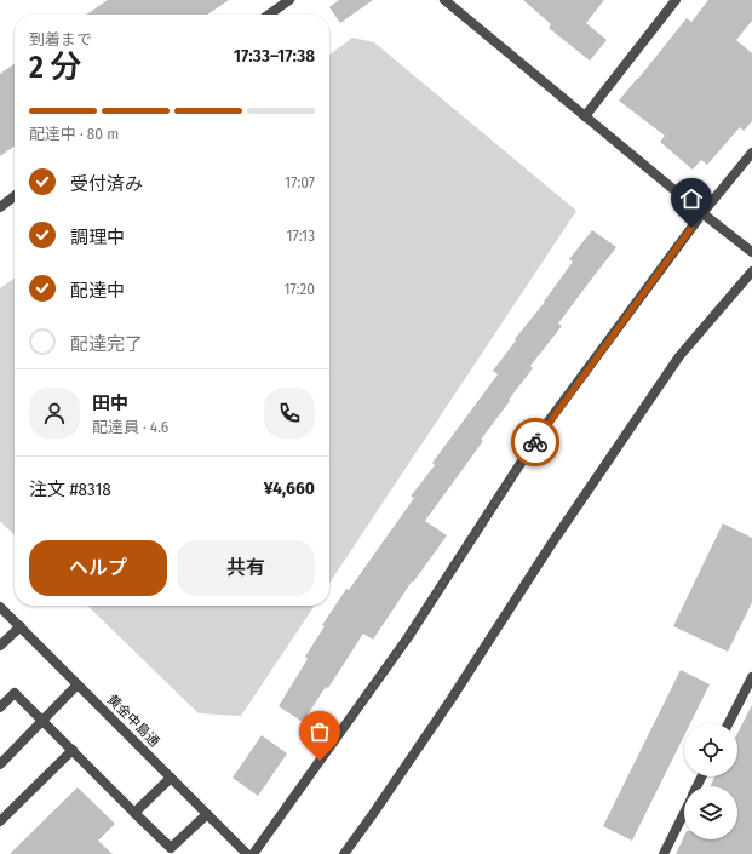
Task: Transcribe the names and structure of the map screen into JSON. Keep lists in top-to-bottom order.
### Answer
{
  "streets": {
    "street": ["黄金中島通"]
  },
  "page": {
    "heading": ["2 分", "到着まで", "17:33–17:38"],
    "panel": [
      "田中",
      "配達員 · 4.6",
      "注文 #8318",
      "¥4,660"
    ],
    "bar": "配達中 · 80 m",
    "list": [
      ["受付済み", "17:07"],
      ["調理中", "17:13"],
      ["配達中", "17:20"],
      "配達完了"
    ],
    "buttons": ["ヘルプ", "共有"]
  }
}
